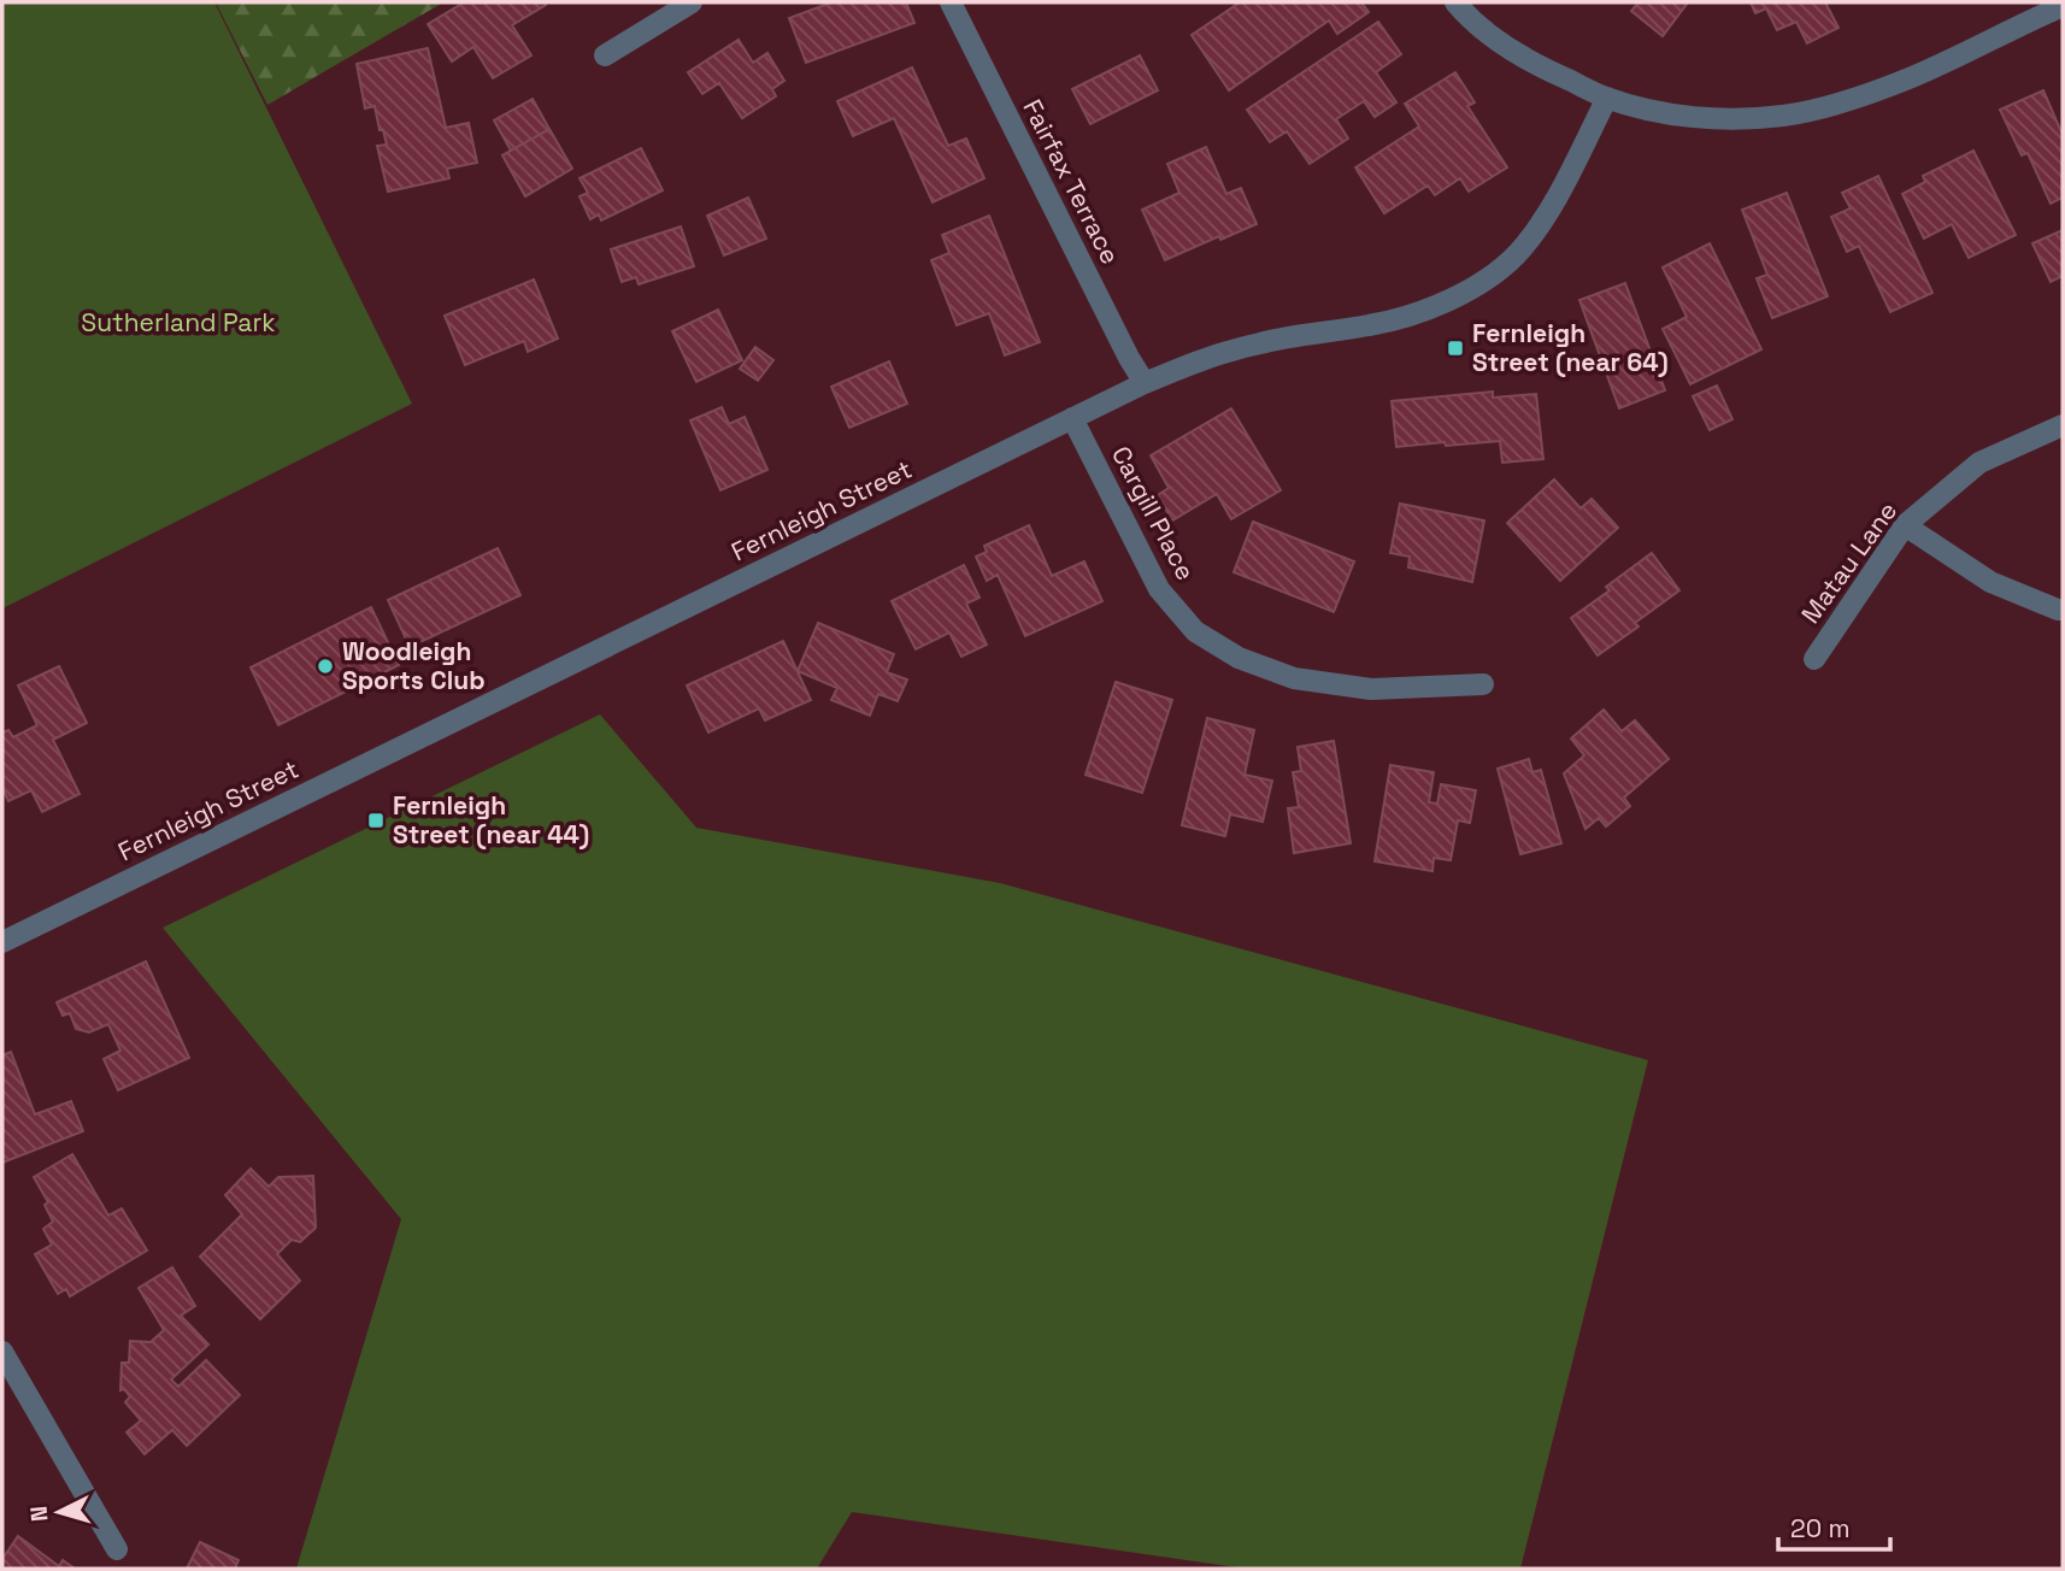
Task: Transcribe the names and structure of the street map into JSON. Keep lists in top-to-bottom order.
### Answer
{
  "streets": {
    "street": [
      "Fairfax Terrace",
      "Fernleigh Street",
      "Cargill Place",
      "Matau Lane"
    ]
  },
  "crossings": [
    ["Fairfax Terrace", "Fernleigh Street"],
    ["Fernleigh Street", "Cargill Place"]
  ],
  "parks": ["Sutherland Park"],
  "places": {
    "transit": ["Fernleigh Street (near 64)", "Fernleigh Street (near 44)"],
    "other": ["Woodleigh Sports Club"]
  },
  "scale_bar": "20 m",
  "north": "left"
}
